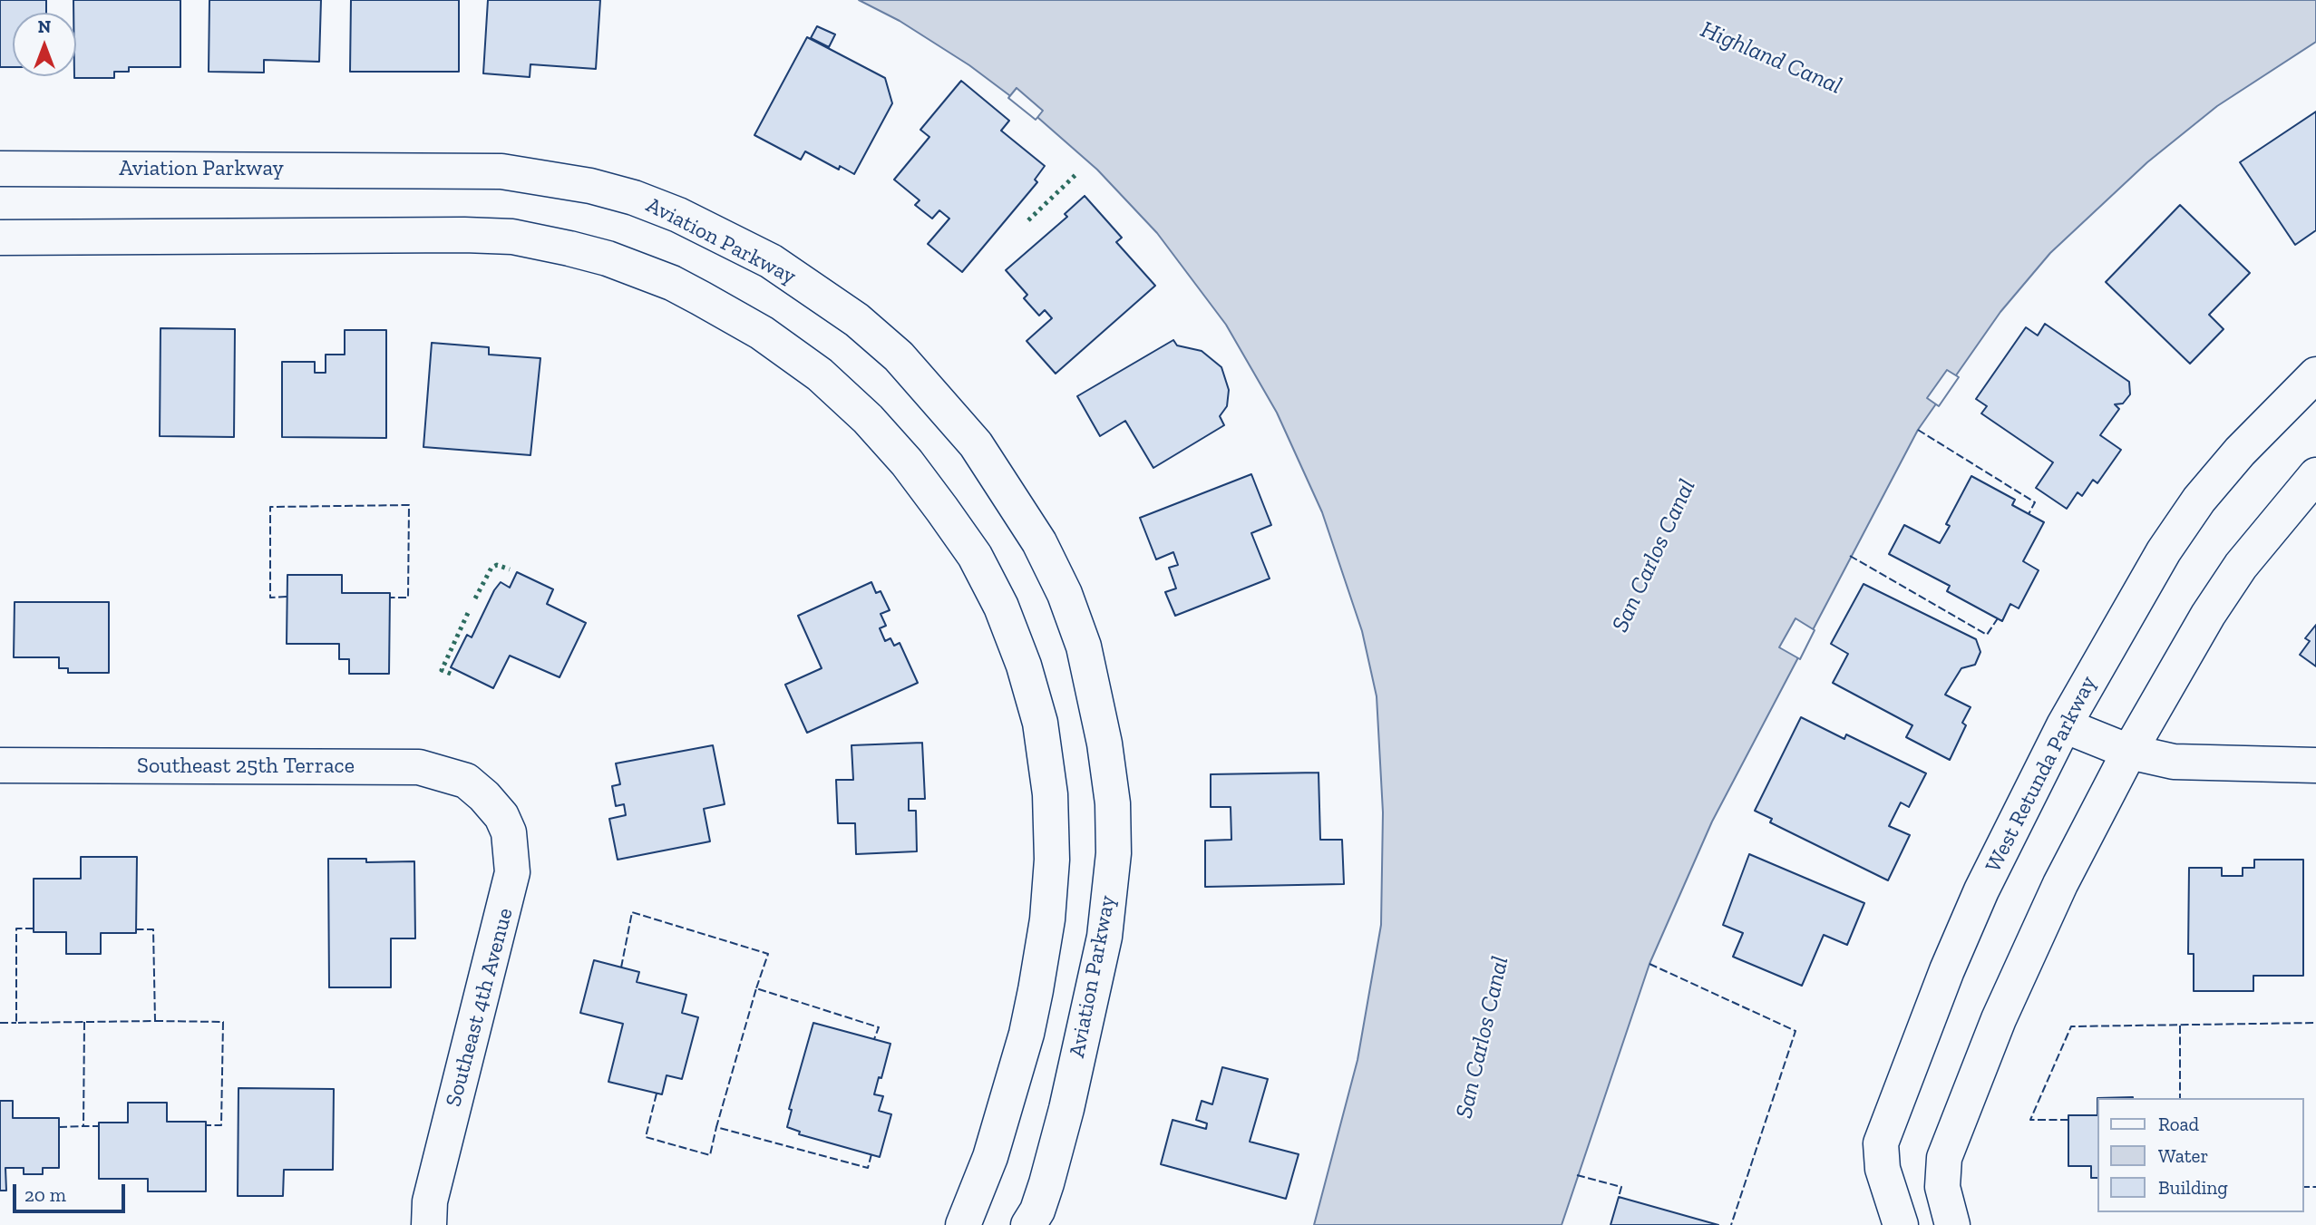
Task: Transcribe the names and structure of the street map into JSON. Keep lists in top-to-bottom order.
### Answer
{
  "streets": {
    "street": [
      "Aviation Parkway",
      "Southeast 25th Terrace",
      "West Retunda Parkway",
      "Southeast 4th Avenue"
    ]
  },
  "crossings": [
    ["Southeast 25th Terrace", "Southeast 4th Avenue"]
  ],
  "water": ["Highland Canal", "San Carlos Canal"],
  "legend": ["Road", "Water", "Building"],
  "scale_bar": "20 m",
  "north": "top"
}
